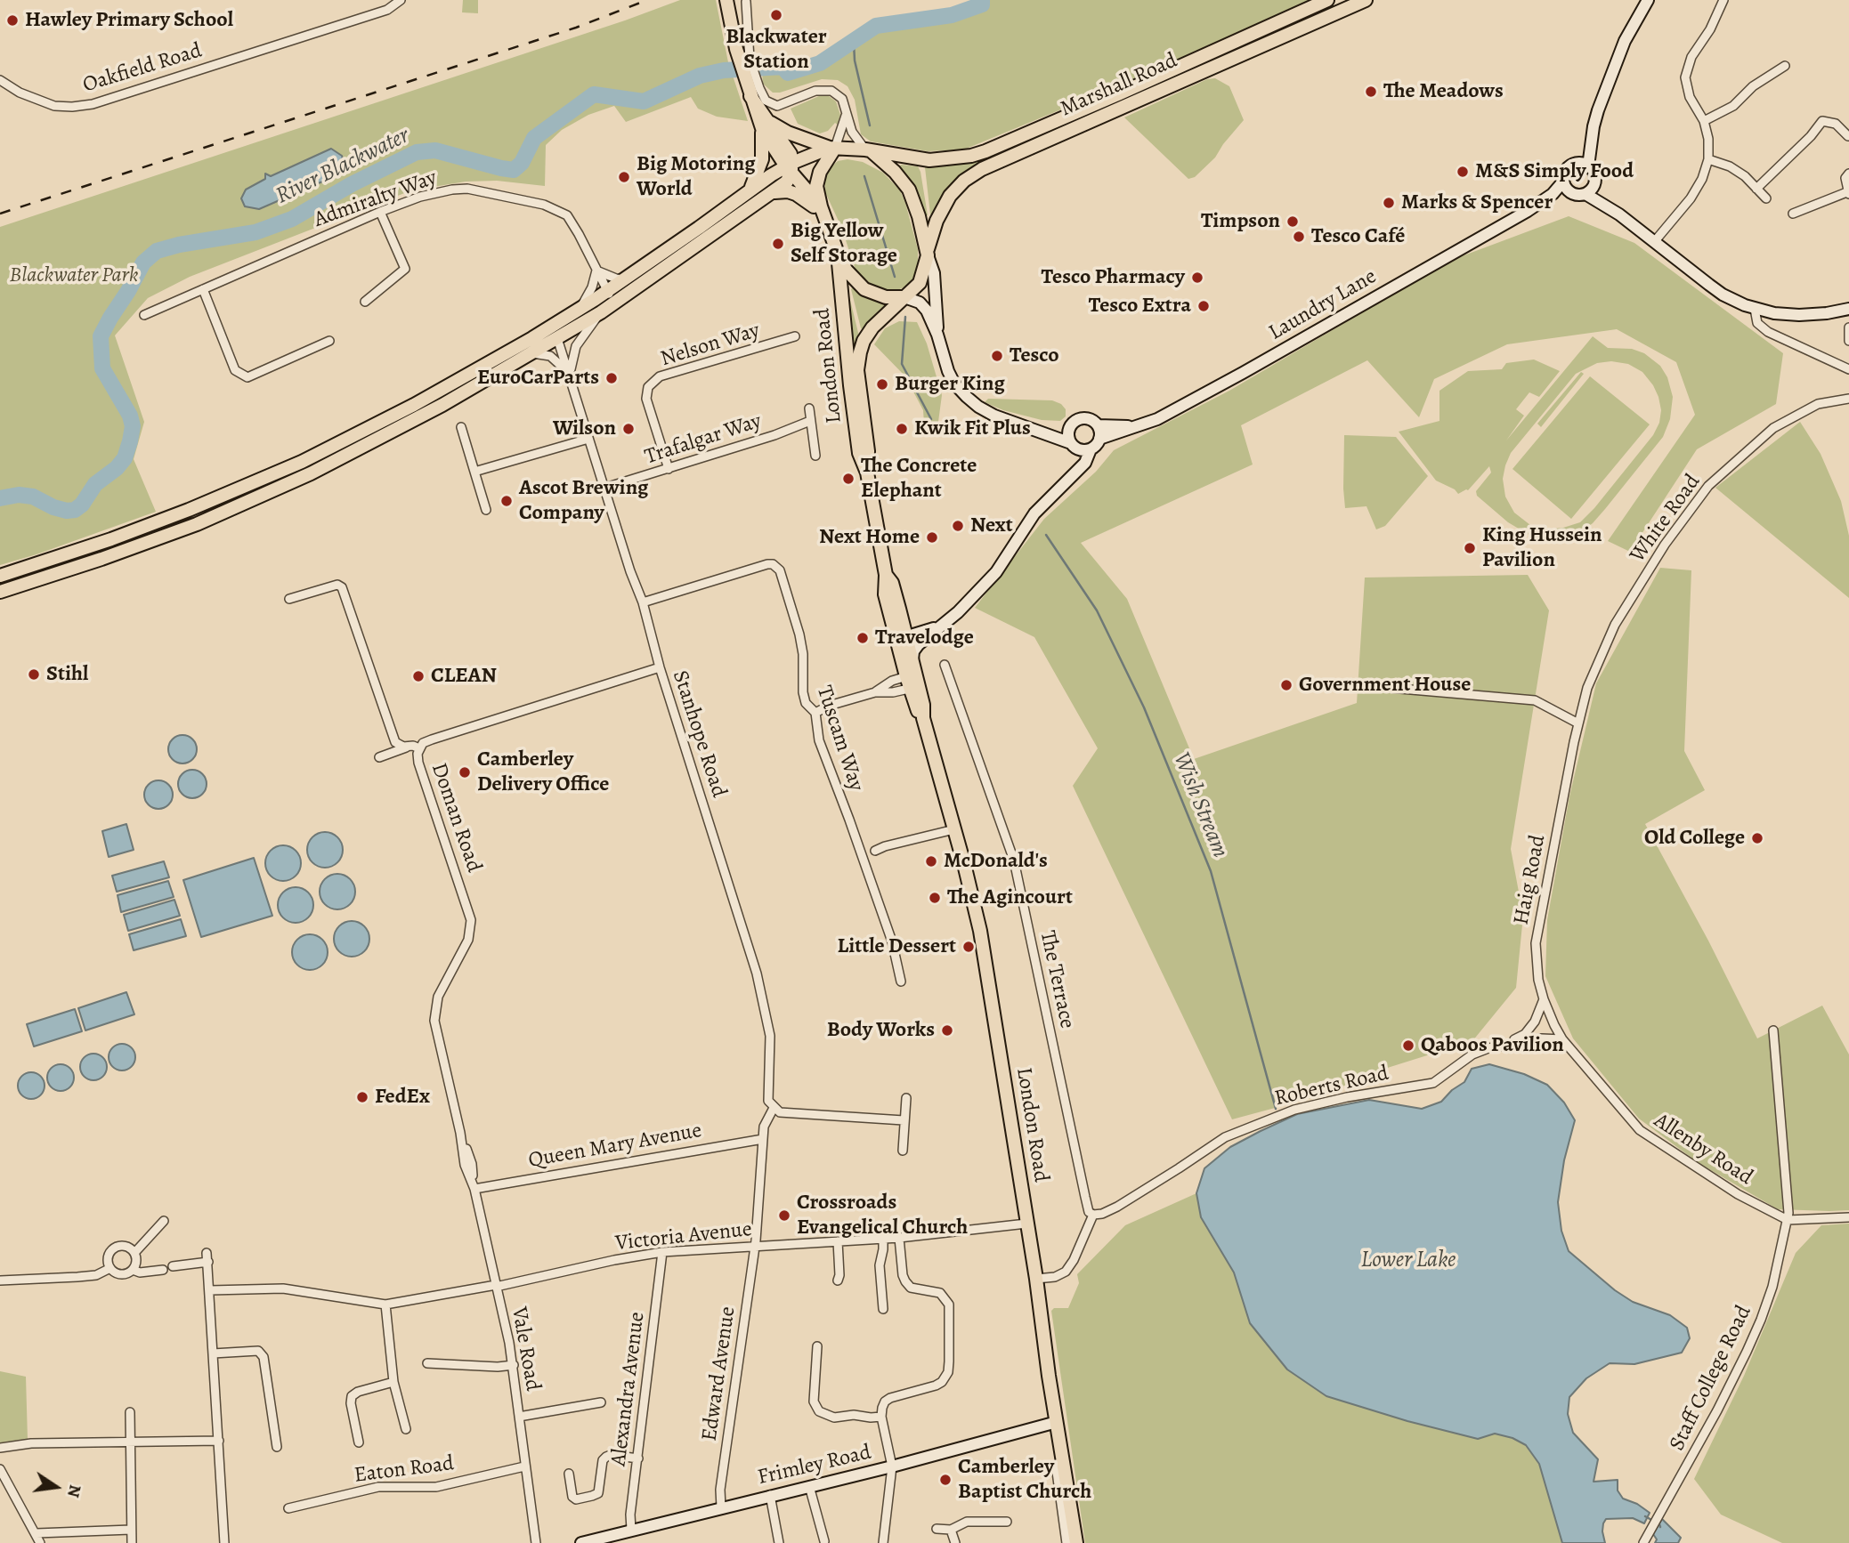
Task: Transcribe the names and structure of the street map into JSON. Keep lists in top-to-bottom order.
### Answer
{
  "streets": {
    "main road": ["Marshall Road", "London Road"],
    "street": [
      "Oakfield Road",
      "Admiralty Way",
      "Laundry Lane",
      "Nelson Way",
      "Trafalgar Way",
      "White Road",
      "Stanhope Road",
      "Tuscam Way",
      "Doman Road",
      "Haig Road",
      "The Terrace",
      "Roberts Road",
      "Queen Mary Avenue",
      "Allenby Road",
      "Victoria Avenue",
      "Vale Road",
      "Edward Avenue",
      "Staff College Road",
      "Alexandra Avenue",
      "Frimley Road",
      "Eaton Road"
    ]
  },
  "crossings": [
    ["Marshall Road", "London Road"],
    ["Nelson Way", "Trafalgar Way"],
    ["London Road", "Victoria Avenue"],
    ["London Road", "Frimley Road"],
    ["Trafalgar Way", "Stanhope Road"],
    ["White Road", "Haig Road"],
    ["Stanhope Road", "Tuscam Way"],
    ["Doman Road", "Vale Road"],
    ["Haig Road", "Allenby Road"],
    ["The Terrace", "Roberts Road"],
    ["Queen Mary Avenue", "Vale Road"],
    ["Allenby Road", "Staff College Road"],
    ["Victoria Avenue", "Vale Road"],
    ["Victoria Avenue", "Edward Avenue"],
    ["Victoria Avenue", "Alexandra Avenue"],
    ["Vale Road", "Eaton Road"],
    ["Edward Avenue", "Frimley Road"],
    ["Alexandra Avenue", "Frimley Road"]
  ],
  "water": ["River Blackwater", "Wish Stream", "Lower Lake"],
  "parks": ["Blackwater Park"],
  "places": [
    "Blackwater Station",
    "Hawley Primary School",
    "The Meadows",
    "M&S Simply Food",
    "Big Motoring World",
    "Marks & Spencer",
    "Timpson",
    "Tesco Café",
    "Big Yellow Self Storage",
    "Tesco Pharmacy",
    "Tesco Extra",
    "Tesco",
    "EuroCarParts",
    "Burger King",
    "Wilson",
    "Kwik Fit Plus",
    "The Concrete Elephant",
    "Ascot Brewing Company",
    "Next",
    "Next Home",
    "King Hussein Pavilion",
    "Travelodge",
    "Stihl",
    "CLEAN",
    "Government House",
    "Camberley Delivery Office",
    "Old College",
    "McDonald's",
    "The Agincourt",
    "Little Dessert",
    "Body Works",
    "Qaboos Pavilion",
    "FedEx",
    "Crossroads Evangelical Church",
    "Camberley Baptist Church"
  ],
  "north": "right"
}
